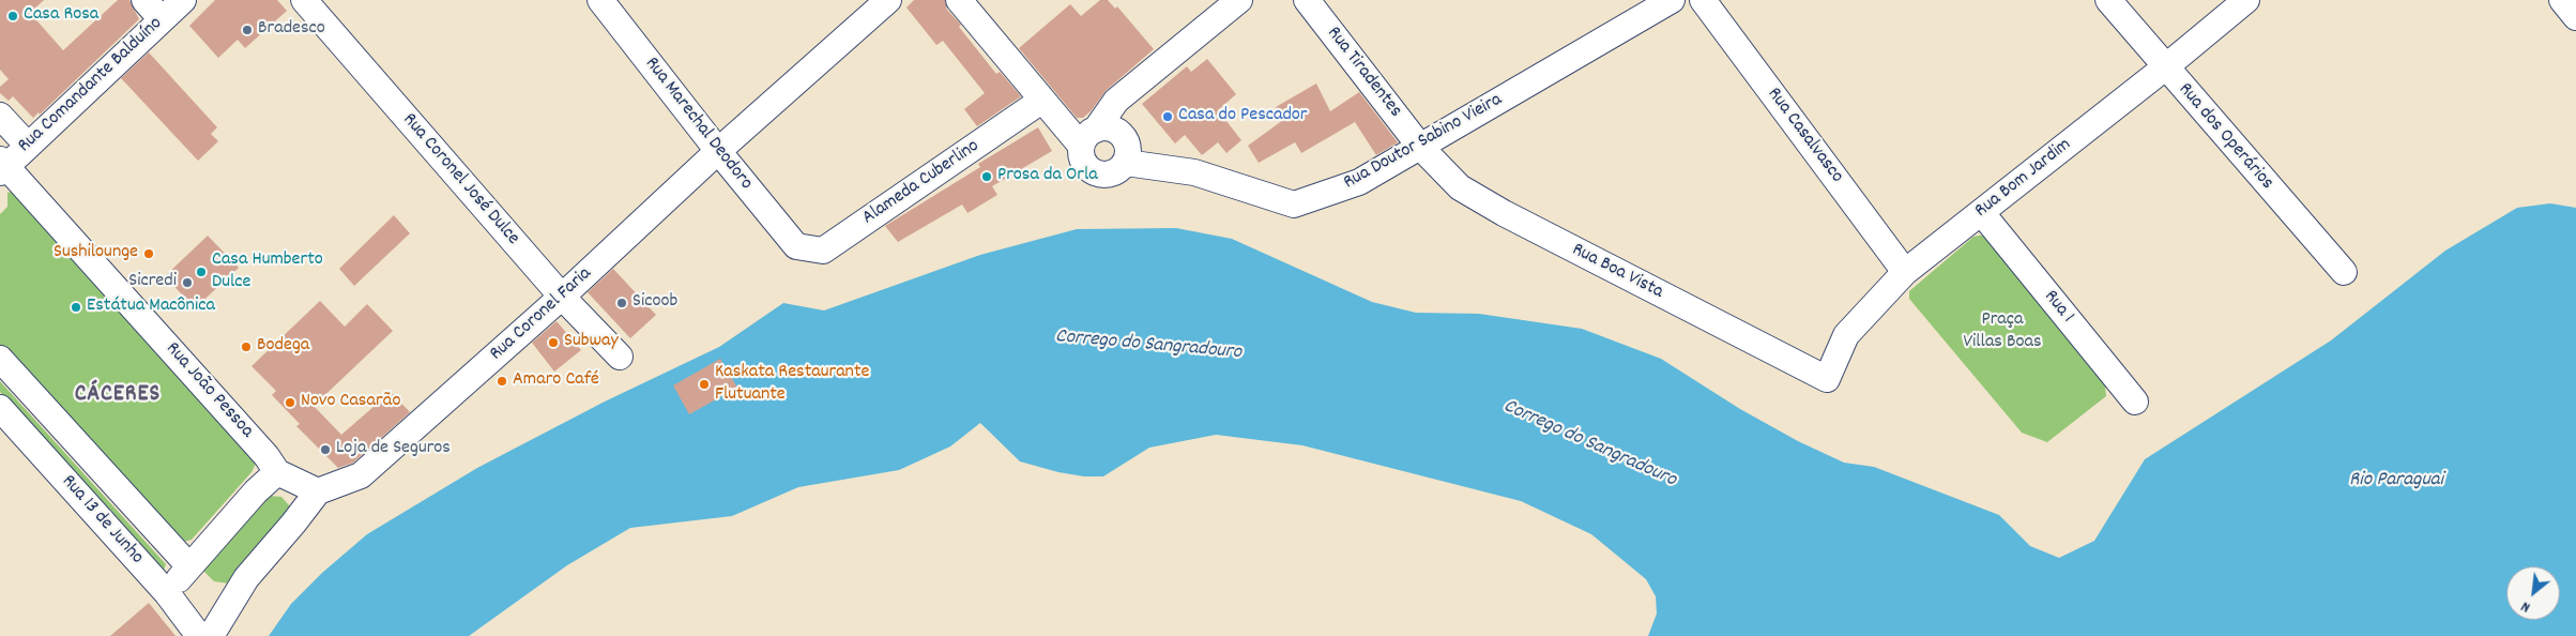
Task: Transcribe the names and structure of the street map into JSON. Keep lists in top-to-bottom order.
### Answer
{
  "streets": {
    "street": [
      "Rua Tiradentes",
      "Rua Comandante Balduíno",
      "Rua Marechal Deodoro",
      "Rua Casalvasco",
      "Rua dos Operários",
      "Rua Doutor Sabino Vieira",
      "Rua Bom Jardim",
      "Rua Coronel José Dulce",
      "Alameda Cuberlino",
      "Rua Boa Vista",
      "Rua 1",
      "Rua Coronel Faria",
      "Rua João Pessoa",
      "Rua 13 de Junho"
    ]
  },
  "crossings": [
    ["Rua Tiradentes", "Rua Doutor Sabino Vieira"],
    ["Rua Tiradentes", "Rua Boa Vista"],
    ["Rua Comandante Balduíno", "Rua João Pessoa"],
    ["Rua Marechal Deodoro", "Alameda Cuberlino"],
    ["Rua Marechal Deodoro", "Rua Coronel Faria"],
    ["Rua Casalvasco", "Rua Bom Jardim"],
    ["Rua dos Operários", "Rua Bom Jardim"],
    ["Rua Doutor Sabino Vieira", "Rua Boa Vista"],
    ["Rua Bom Jardim", "Rua Boa Vista"],
    ["Rua Bom Jardim", "Rua 1"],
    ["Rua Coronel José Dulce", "Rua Coronel Faria"],
    ["Rua Coronel Faria", "Rua João Pessoa"]
  ],
  "districts": ["CÁCERES"],
  "water": ["Corrego do Sangradouro", "Rio Paraguai"],
  "parks": ["Praça Villas Boas"],
  "places": [
    "Casa Rosa",
    "Bradesco",
    "Casa do Pescador",
    "Prosa da Orla",
    "Sushilounge",
    "Casa Humberto Dulce",
    "Sicredi",
    "Sicoob",
    "Estátua Macônica",
    "Subway",
    "Bodega",
    "Amaro Café",
    "Kaskata Restaurante Flutuante",
    "Novo Casarão",
    "Loja de Seguros"
  ],
  "north": "bottom left"
}
